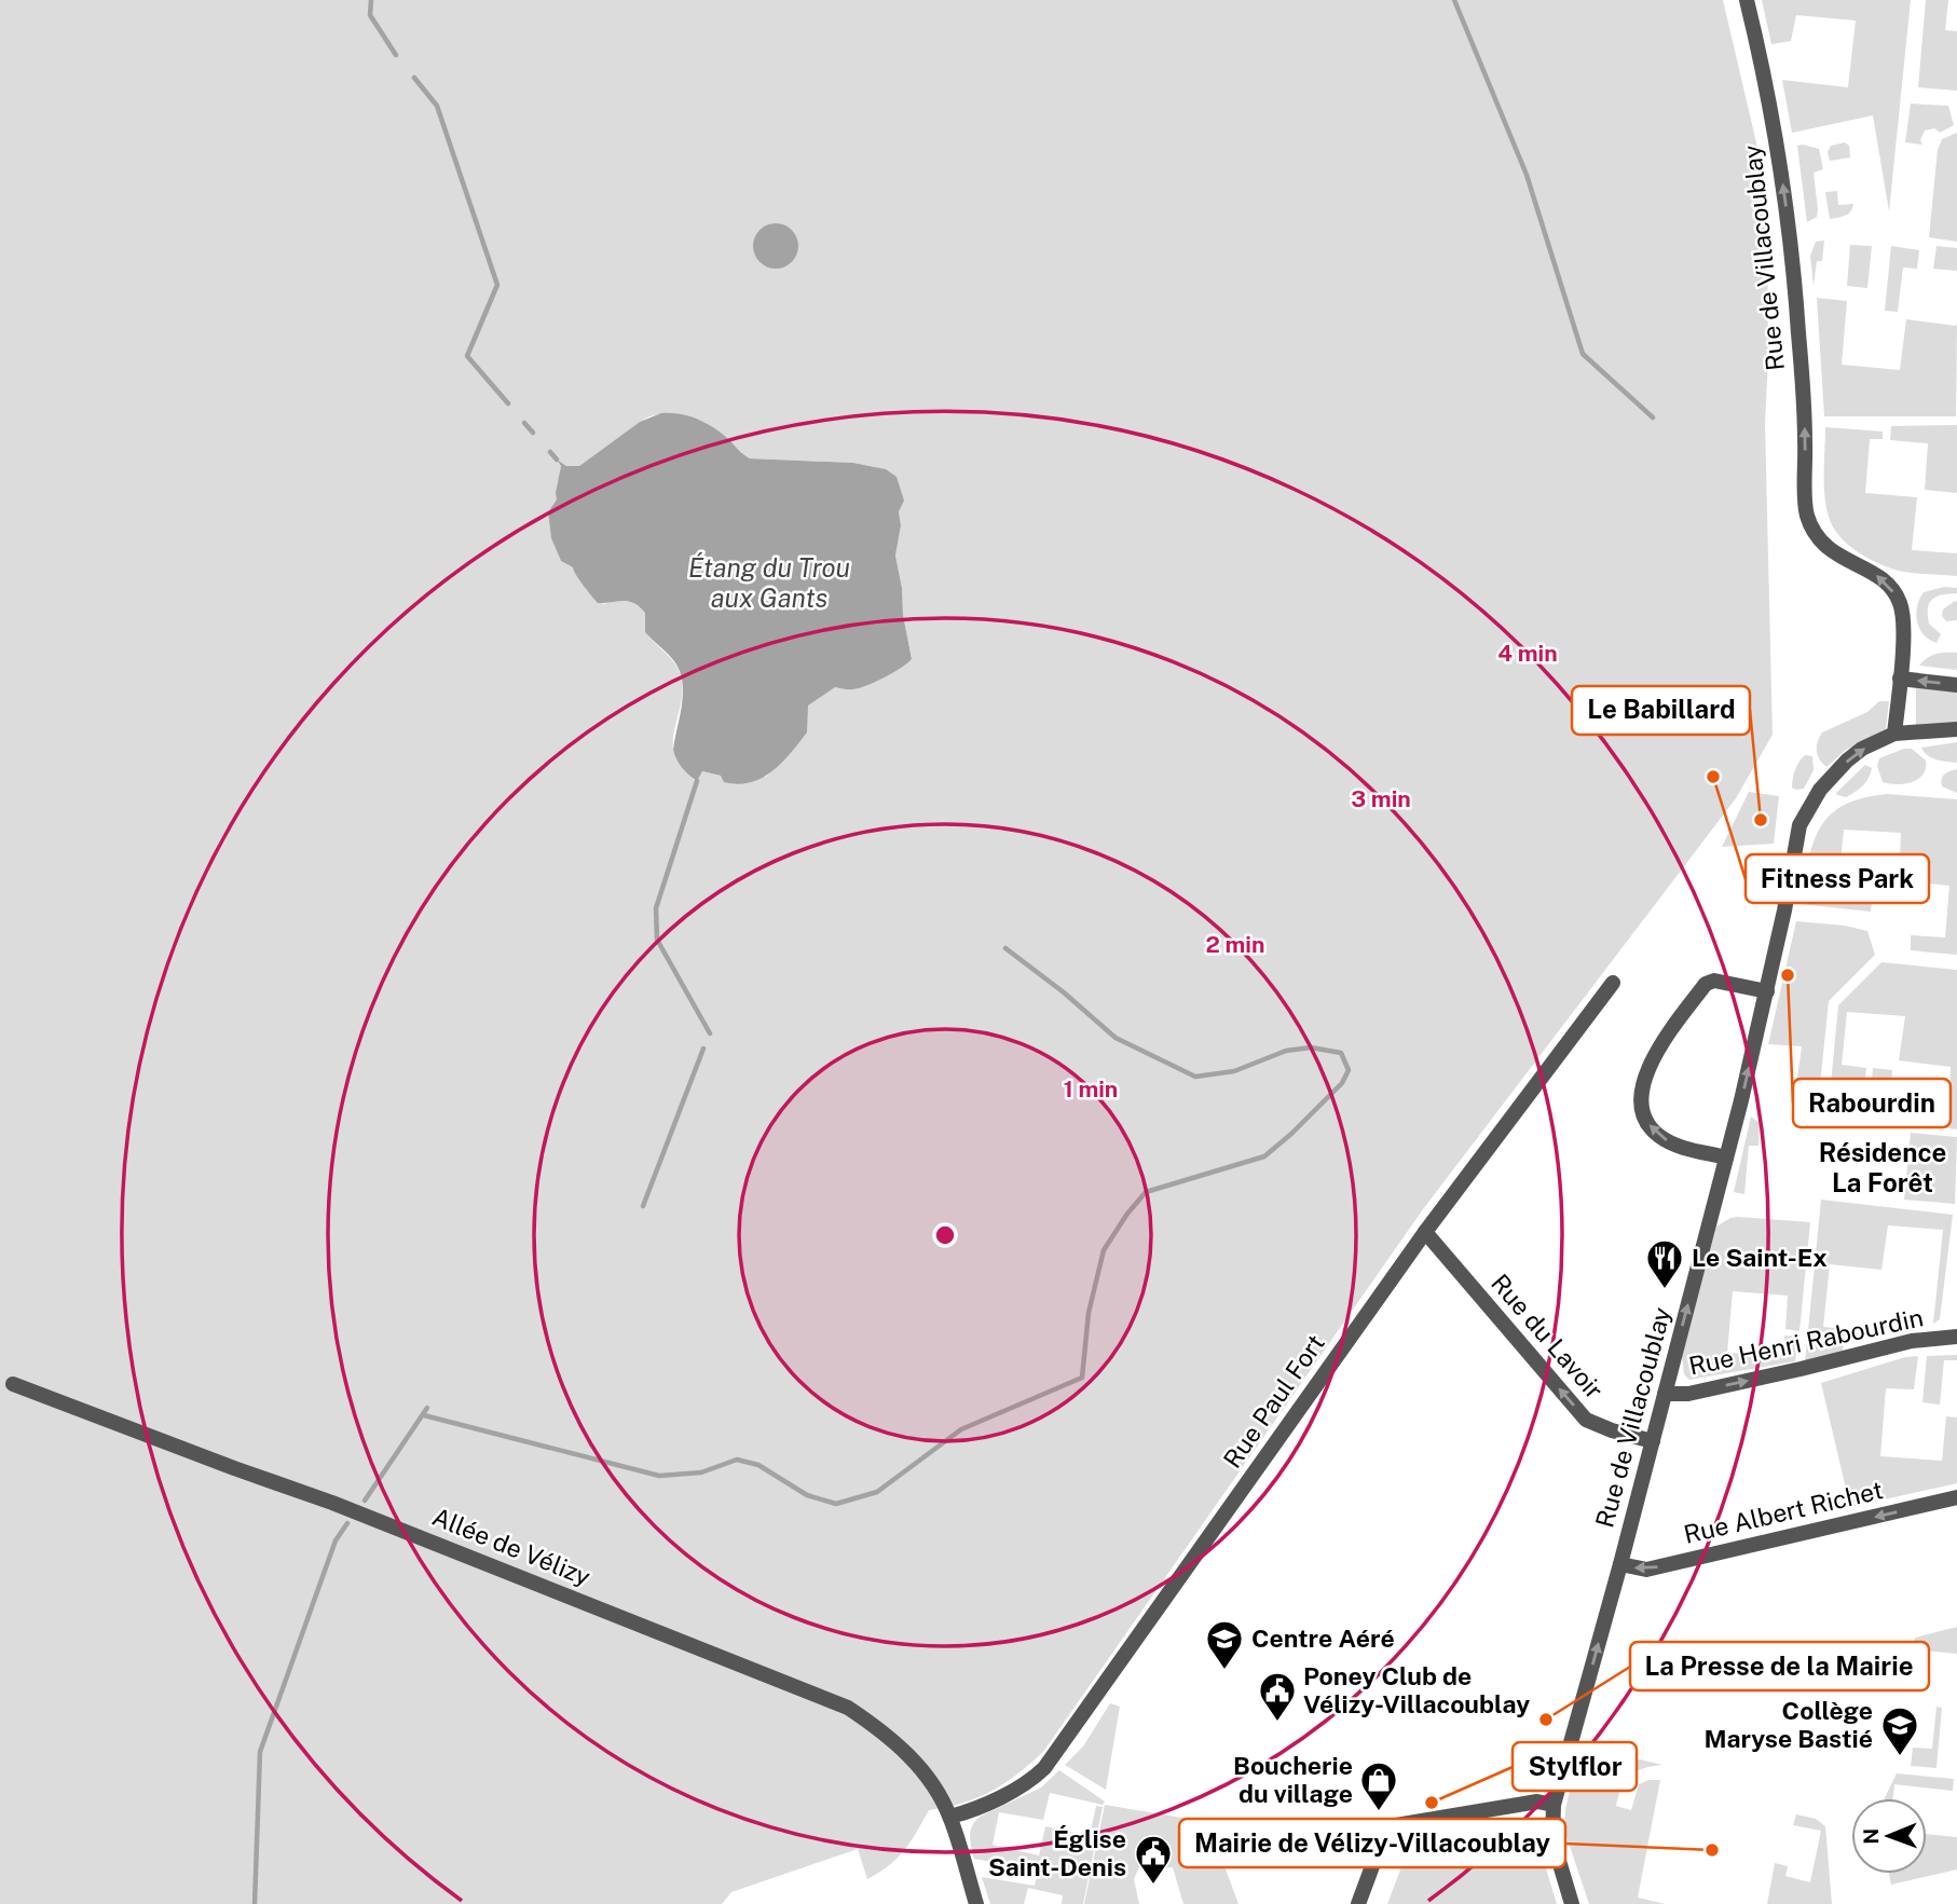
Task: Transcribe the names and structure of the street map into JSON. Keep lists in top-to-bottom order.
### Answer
{
  "streets": {
    "street": [
      "Rue de Villacoublay",
      "Rue du Lavoir",
      "Rue Henri Rabourdin",
      "Rue Paul Fort",
      "Rue Albert Richet",
      "Allée de Vélizy"
    ]
  },
  "crossings": [
    ["Rue de Villacoublay", "Rue du Lavoir"],
    ["Rue de Villacoublay", "Rue Henri Rabourdin"],
    ["Rue de Villacoublay", "Rue Albert Richet"],
    ["Rue du Lavoir", "Rue Paul Fort"],
    ["Rue Paul Fort", "Allée de Vélizy"]
  ],
  "one_way": [
    "Rue de Villacoublay",
    "Rue du Lavoir",
    "Rue Henri Rabourdin",
    "Rue Albert Richet"
  ],
  "districts": ["Résidence La Forêt"],
  "water": ["Étang du Trou aux Gants"],
  "places": {
    "other": [
      "Fitness Park",
      "Le Babillard",
      "Rabourdin",
      "La Presse de la Mairie",
      "Stylflor",
      "Mairie de Vélizy-Villacoublay"
    ],
    "restaurant": ["Le Saint-Ex"],
    "school or university": ["Centre Aéré", "Collège Maryse Bastié"],
    "public building": ["Poney Club de Vélizy-Villacoublay", "Église Saint-Denis"],
    "shop": ["Boucherie du village"]
  },
  "north": "left",
  "rings": [
    "4 min",
    "3 min",
    "2 min",
    "1 min"
  ]
}
